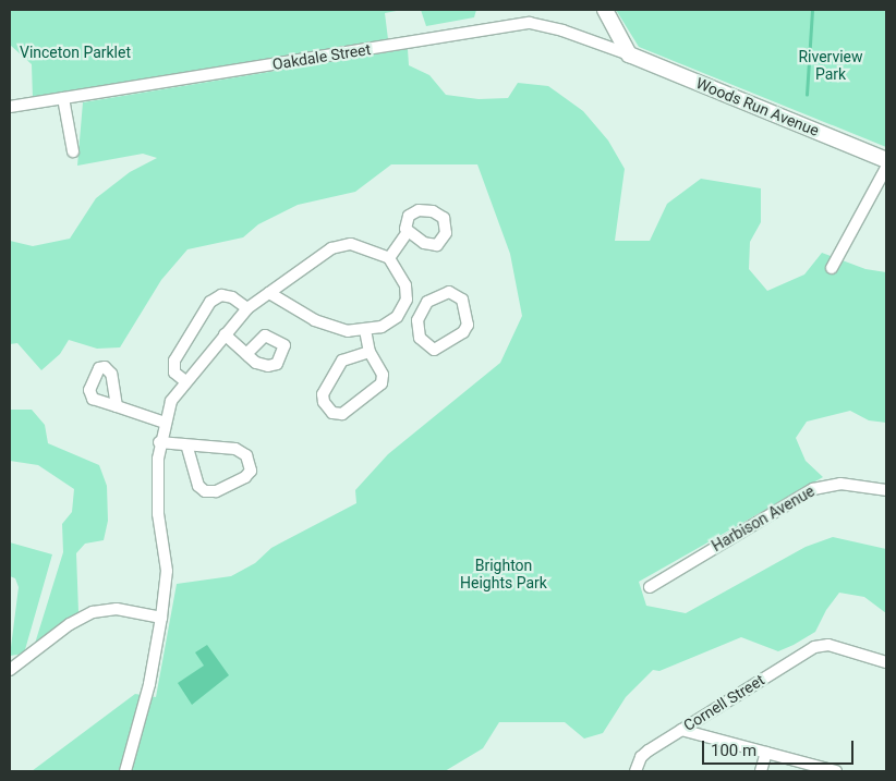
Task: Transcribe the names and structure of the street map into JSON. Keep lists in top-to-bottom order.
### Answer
{
  "streets": {
    "street": [
      "Oakdale Street",
      "Woods Run Avenue",
      "Harbison Avenue",
      "Cornell Street"
    ]
  },
  "crossings": [
    ["Oakdale Street", "Woods Run Avenue"]
  ],
  "parks": ["Vinceton Parklet", "Riverview Park", "Brighton Heights Park"],
  "scale_bar": "100 m"
}
